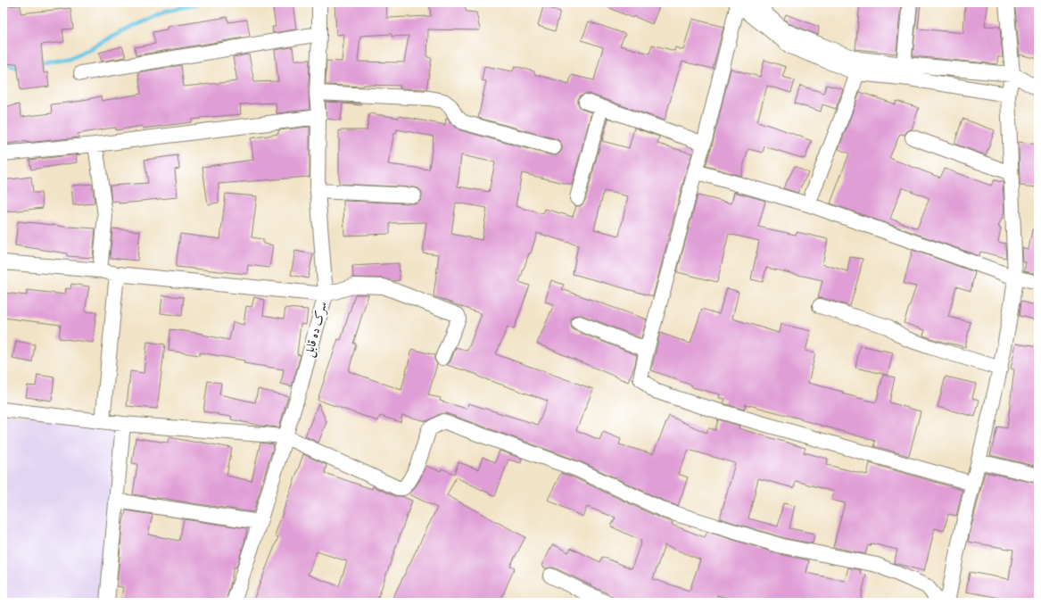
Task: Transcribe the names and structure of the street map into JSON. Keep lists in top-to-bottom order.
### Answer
{
  "streets": {
    "street": ["سرک ده قابل"]
  }
}
